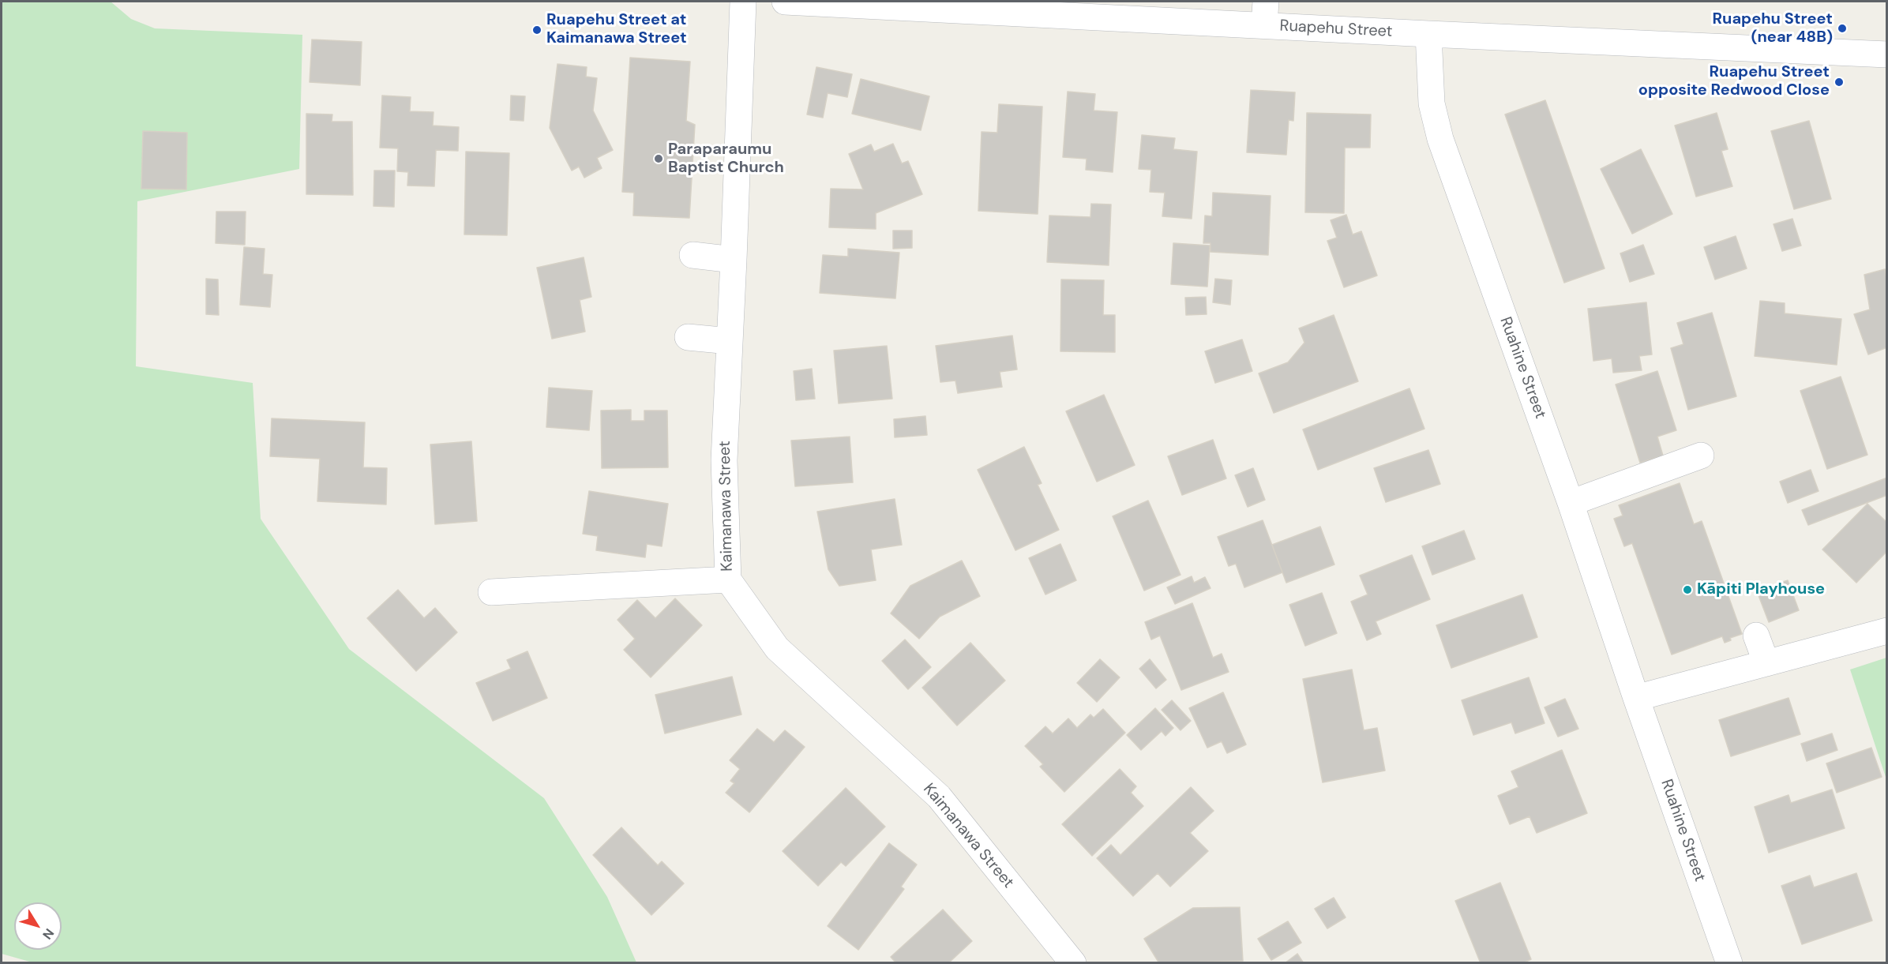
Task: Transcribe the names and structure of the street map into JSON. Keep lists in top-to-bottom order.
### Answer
{
  "streets": {
    "street": ["Ruapehu Street", "Ruahine Street", "Kaimanawa Street"]
  },
  "crossings": [
    ["Ruapehu Street", "Ruahine Street"]
  ],
  "places": [
    "Ruapehu Street (near 48B)",
    "Ruapehu Street at Kaimanawa Street",
    "Ruapehu Street opposite Redwood Close",
    "Paraparaumu Baptist Church",
    "Kāpiti Playhouse"
  ],
  "north": "bottom right"
}
